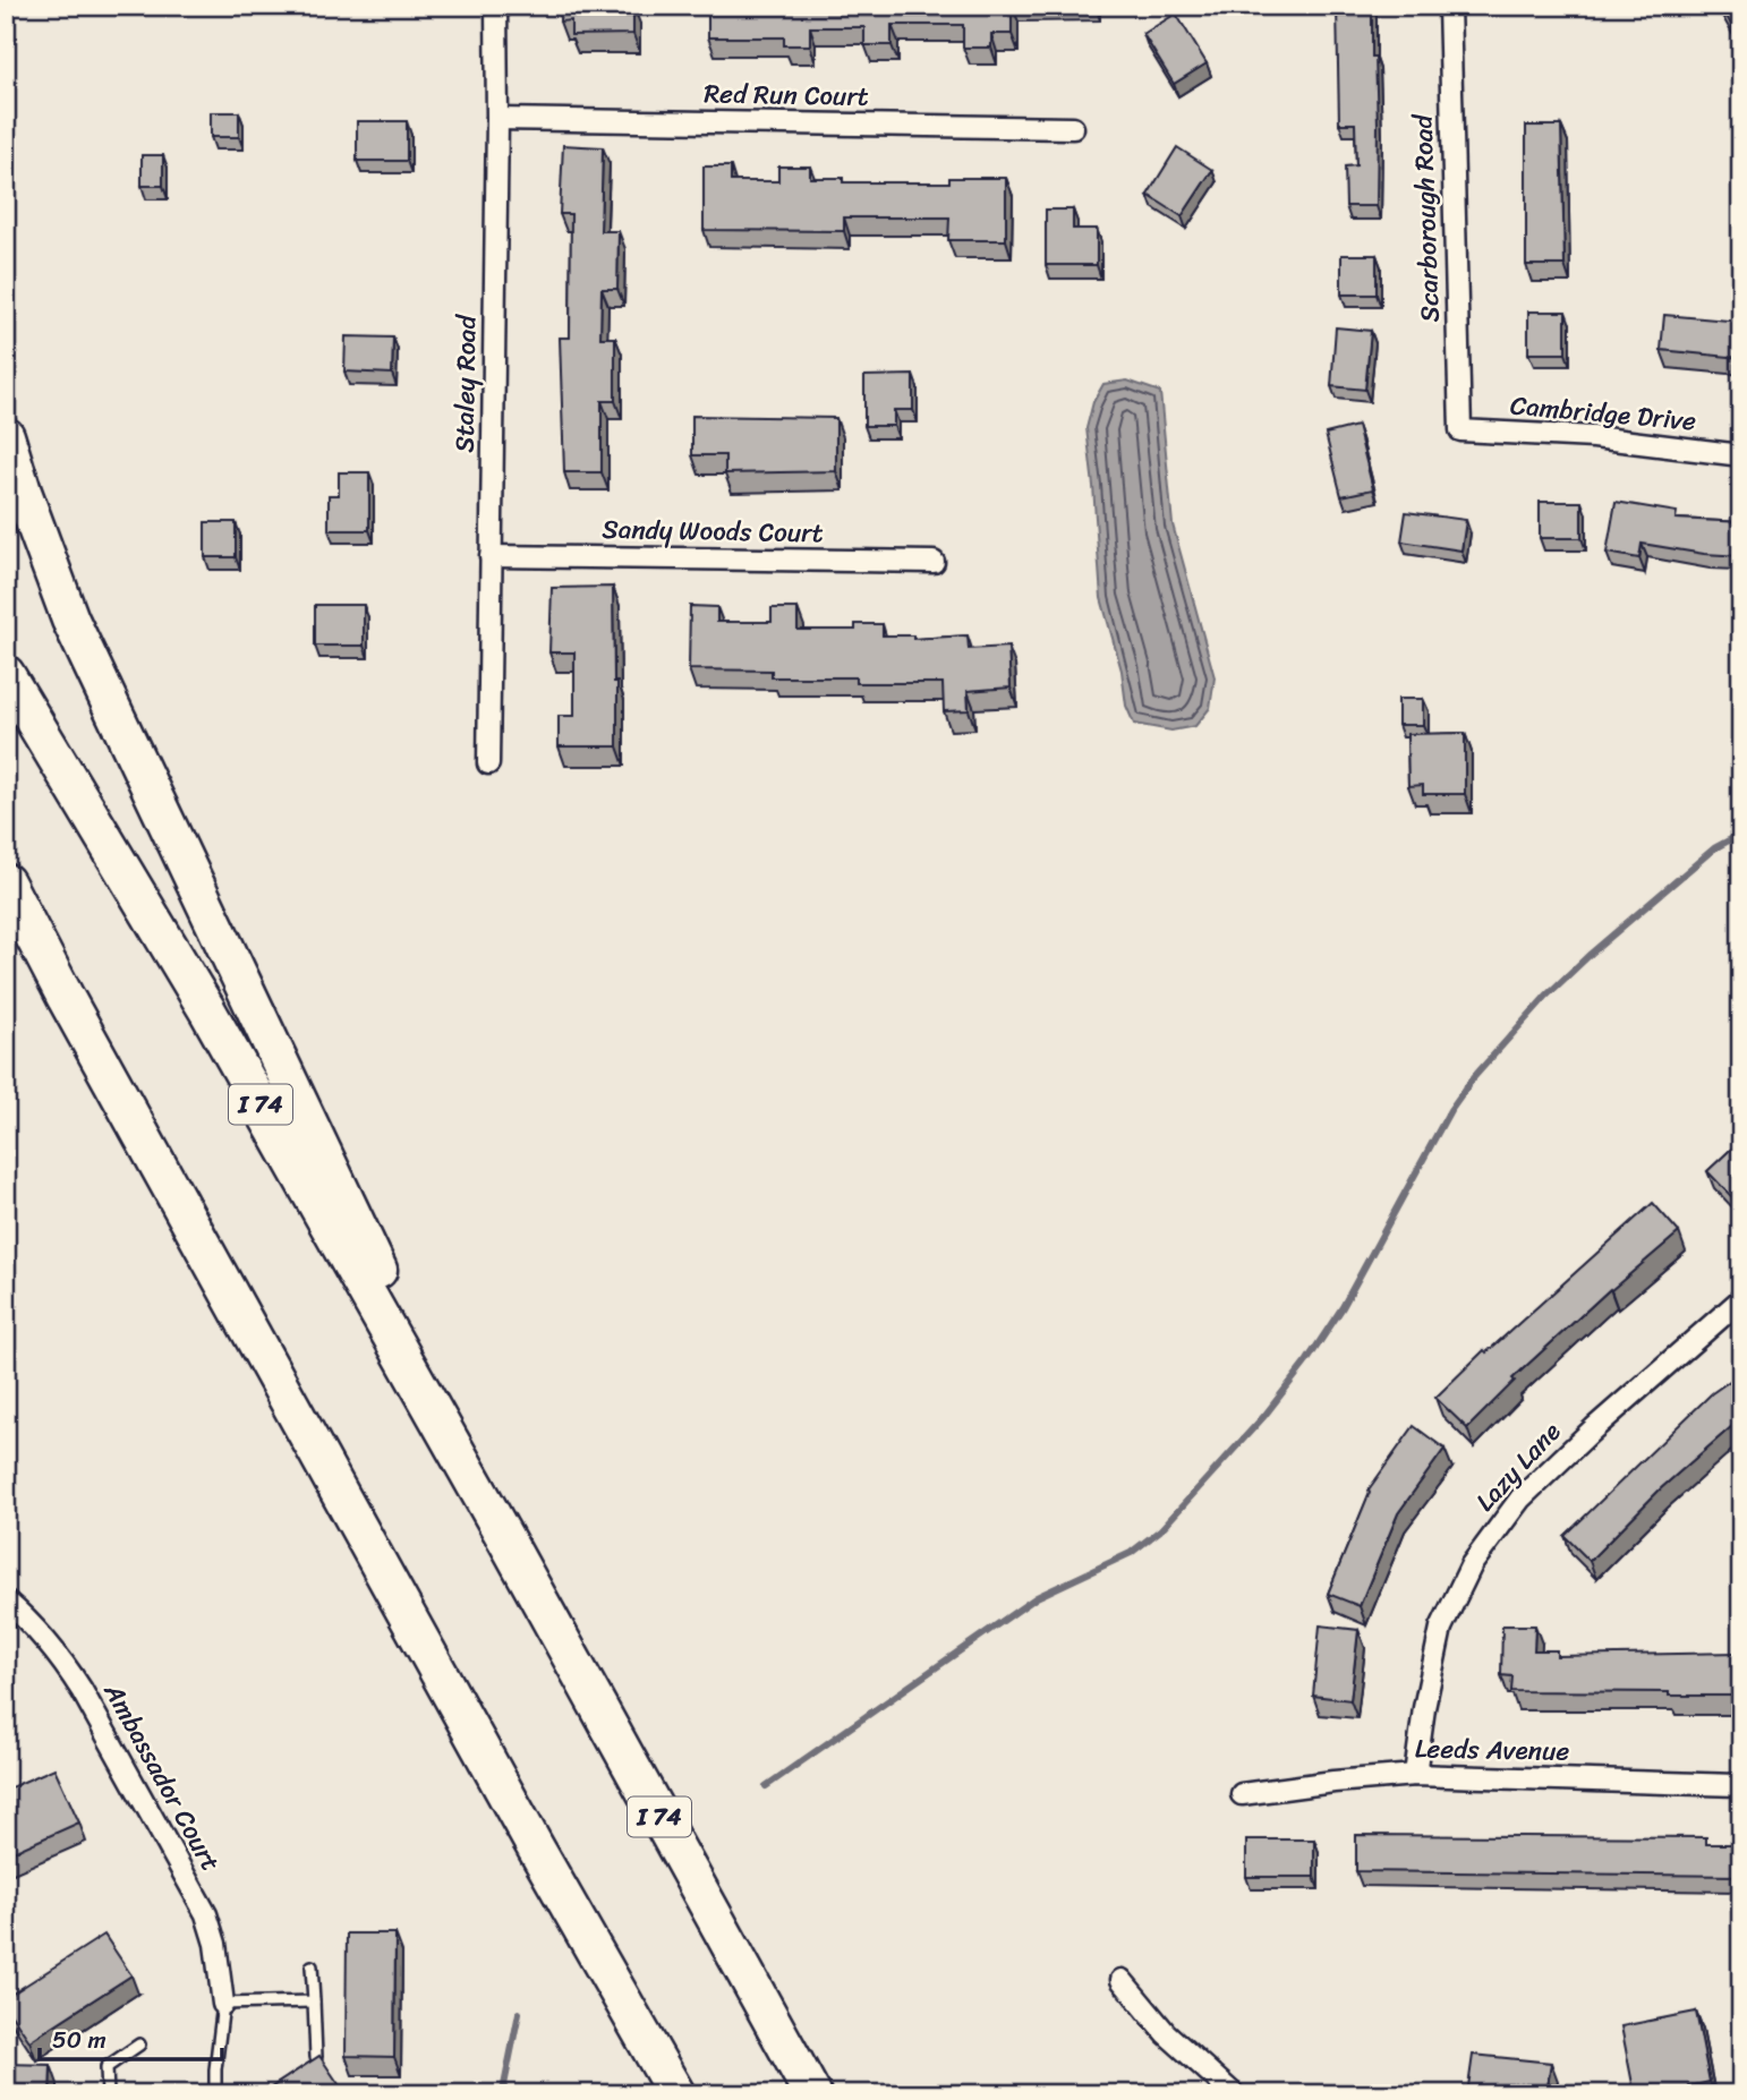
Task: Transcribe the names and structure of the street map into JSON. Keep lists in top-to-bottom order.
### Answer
{
  "streets": {
    "highway": ["I 74"],
    "street": [
      "Red Run Court",
      "Scarborough Road",
      "Staley Road",
      "Cambridge Drive",
      "Sandy Woods Court",
      "Lazy Lane",
      "Leeds Avenue",
      "Ambassador Court"
    ]
  },
  "crossings": [
    ["Red Run Court", "Staley Road"],
    ["Scarborough Road", "Cambridge Drive"],
    ["Staley Road", "Sandy Woods Court"],
    ["Lazy Lane", "Leeds Avenue"]
  ],
  "scale_bar": "50 m"
}
